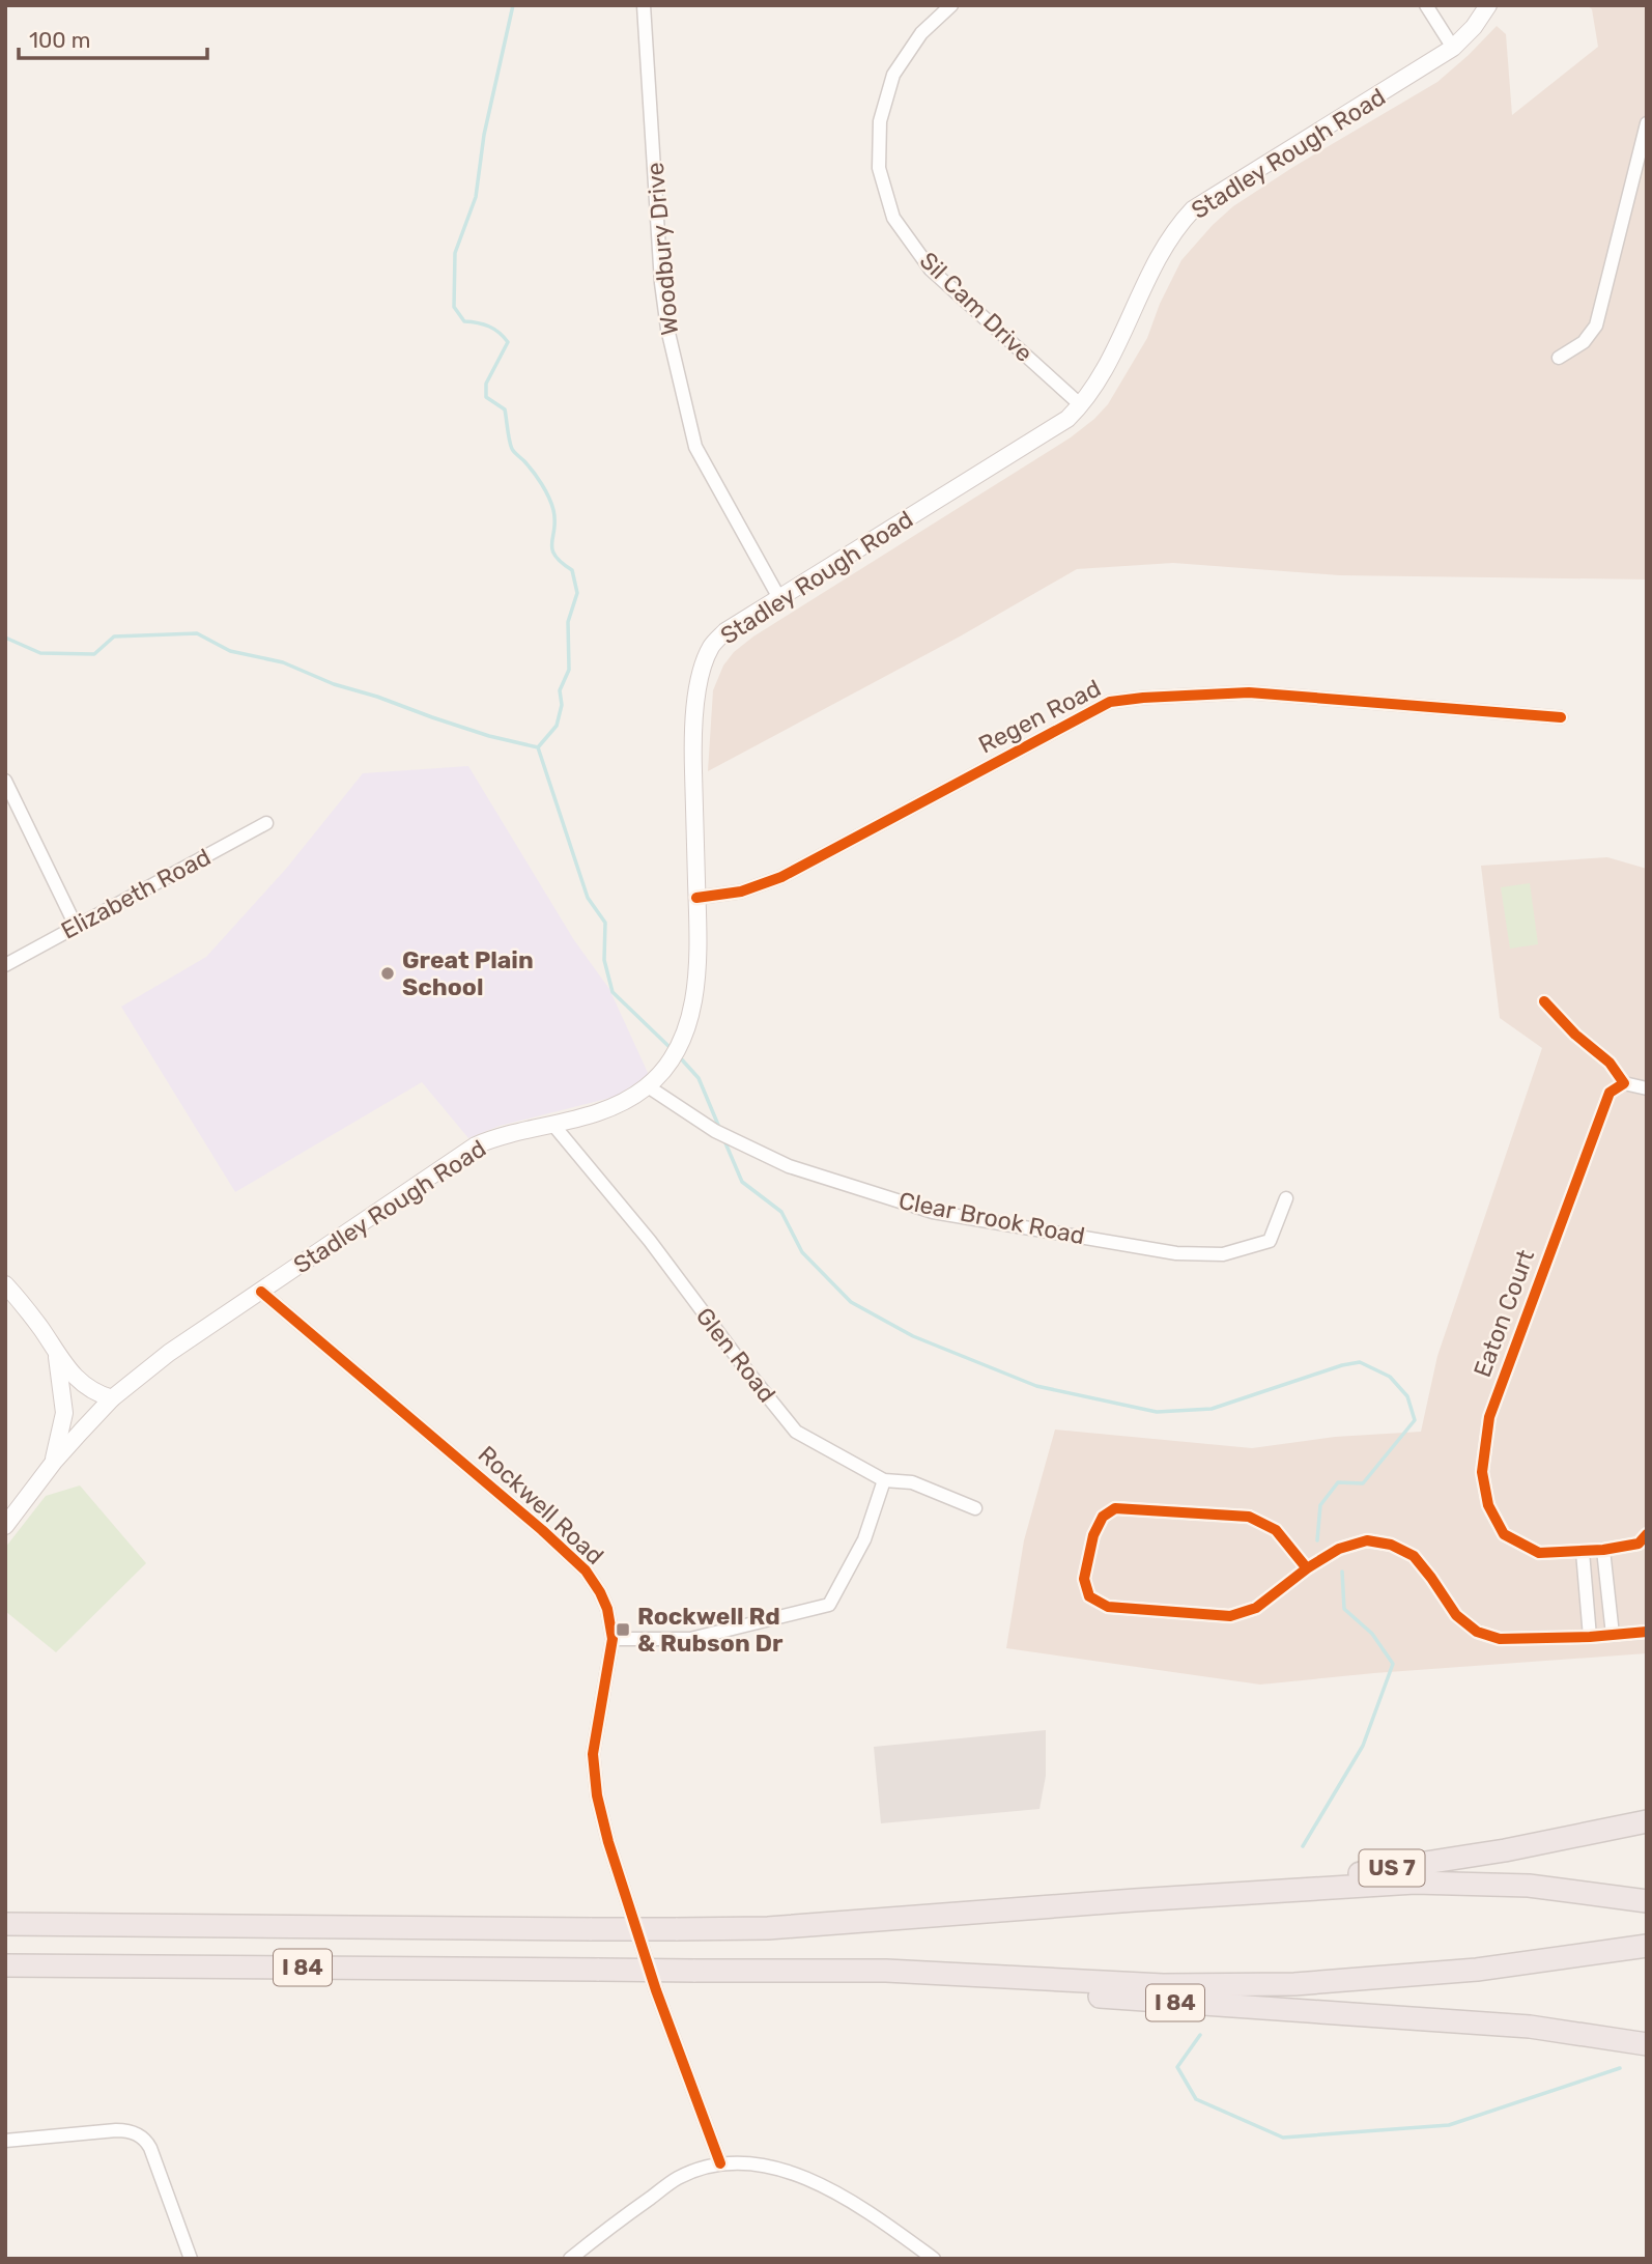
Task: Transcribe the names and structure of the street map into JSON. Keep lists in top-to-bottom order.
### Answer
{
  "streets": {
    "highway": ["US 7", "I 84"],
    "main road": ["Stadley Rough Road"],
    "street": [
      "Woodbury Drive",
      "Sil Cam Drive",
      "Regen Road",
      "Elizabeth Road",
      "Clear Brook Road",
      "Eaton Court",
      "Glen Road",
      "Rockwell Road"
    ]
  },
  "crossings": [
    ["Stadley Rough Road", "Woodbury Drive"],
    ["Stadley Rough Road", "Sil Cam Drive"],
    ["Stadley Rough Road", "Regen Road"],
    ["Stadley Rough Road", "Clear Brook Road"],
    ["Stadley Rough Road", "Glen Road"],
    ["Stadley Rough Road", "Rockwell Road"],
    ["US 7", "I 84"]
  ],
  "places": {
    "other": ["Great Plain School"],
    "transit": ["Rockwell Rd & Rubson Dr"]
  },
  "scale_bar": "100 m"
}
